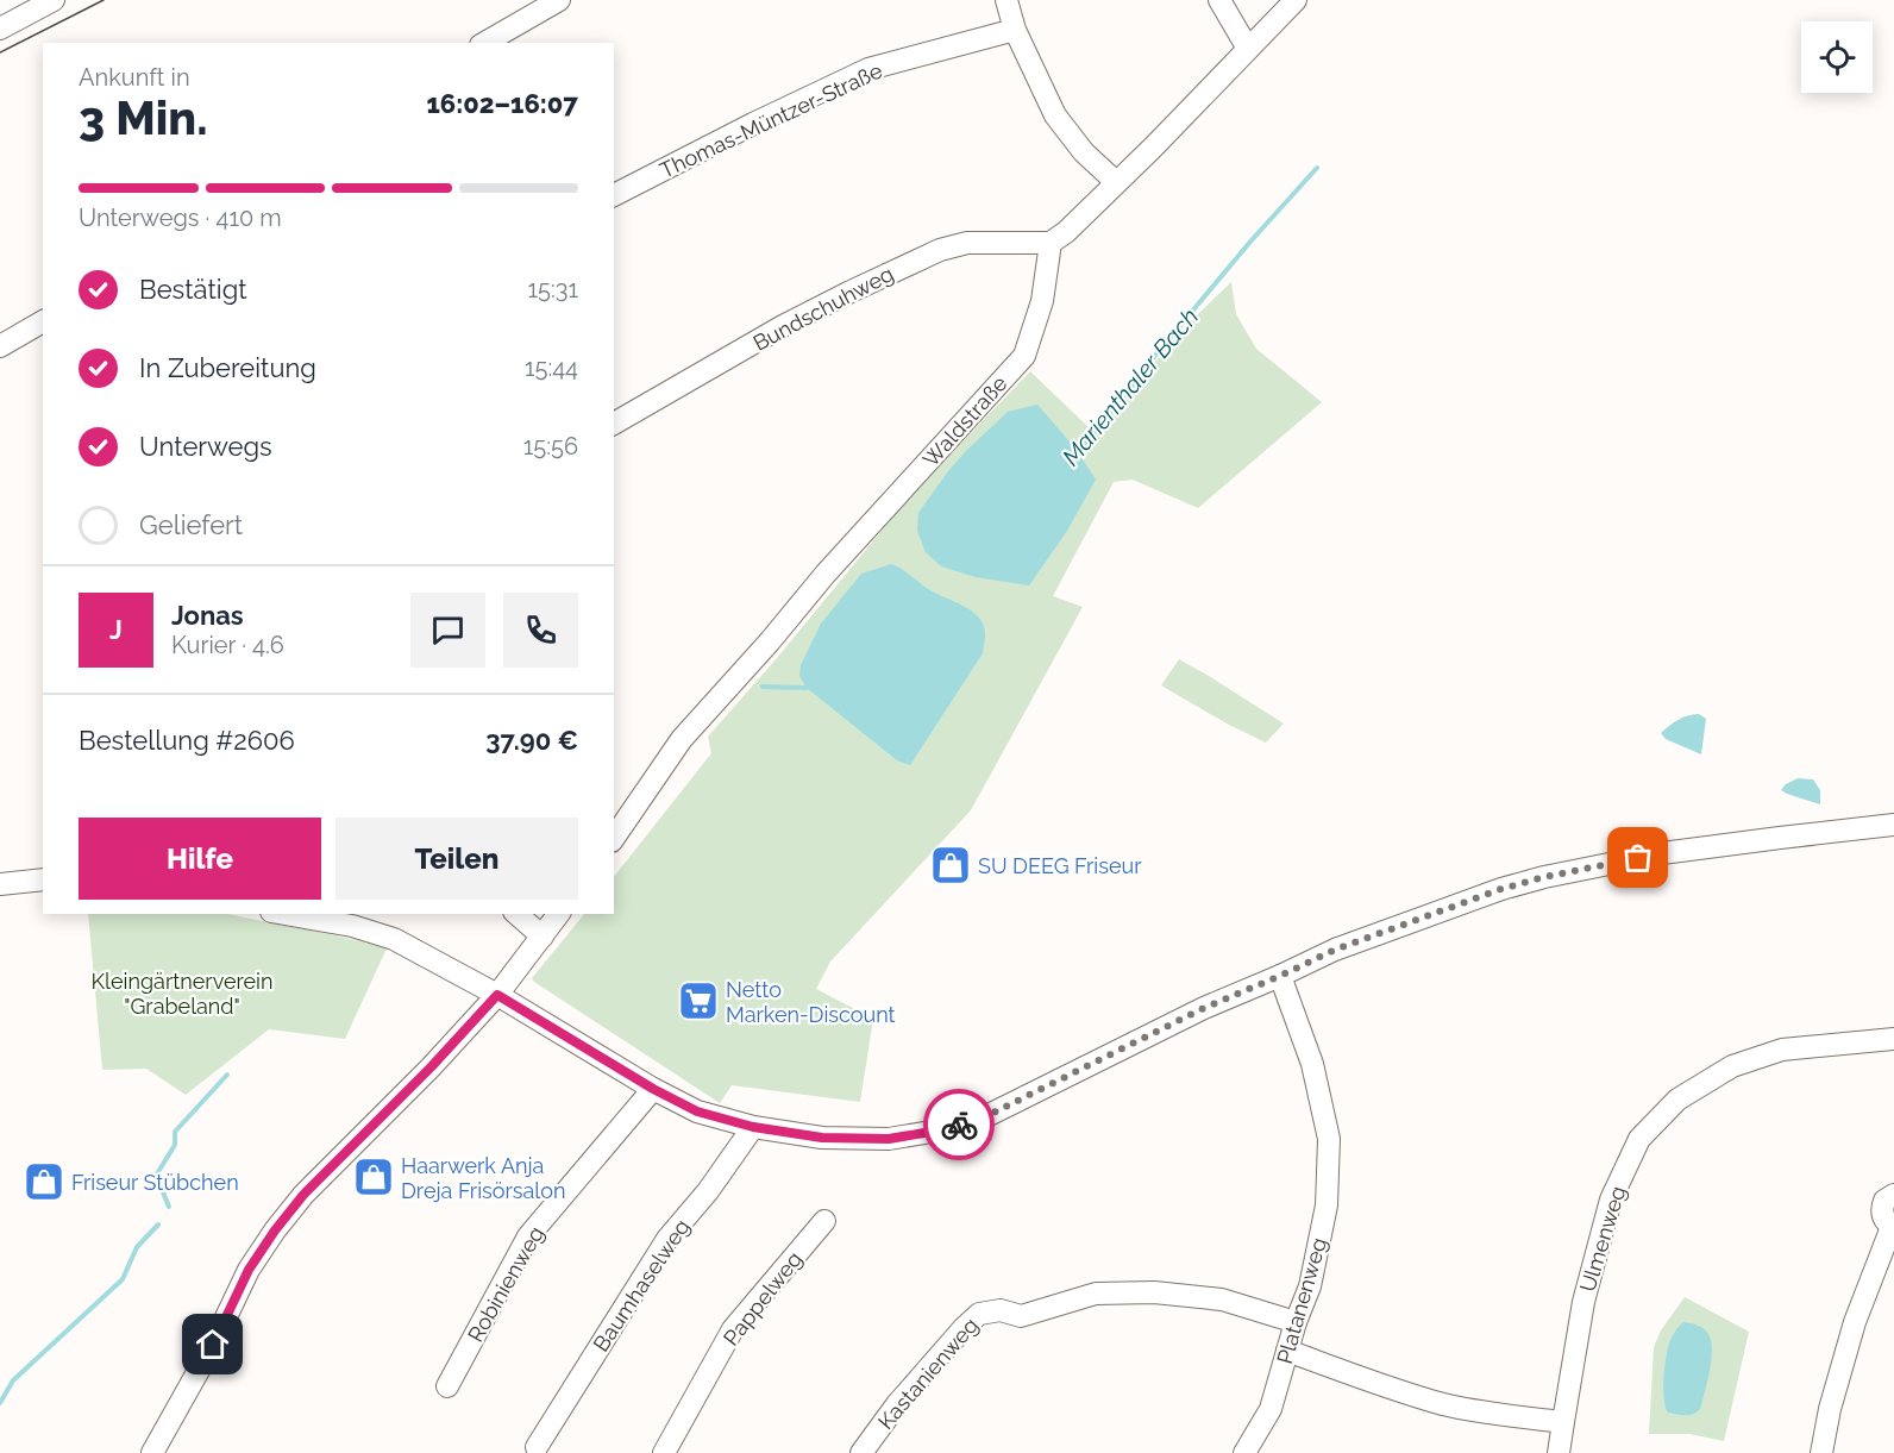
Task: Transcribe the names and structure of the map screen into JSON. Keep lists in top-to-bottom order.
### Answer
{
  "streets": {
    "street": [
      "Thomas-Müntzer-Straße",
      "Bundschuhweg",
      "Waldstraße",
      "Ulmenweg",
      "Robinienweg",
      "Baumhaselweg",
      "Pappelweg",
      "Platanenweg",
      "Kastanienweg"
    ]
  },
  "crossings": [
    ["Bundschuhweg", "Waldstraße"],
    ["Platanenweg", "Kastanienweg"]
  ],
  "water": ["Marienthaler Bach"],
  "parks": ["Kleingärtnerverein \"Grabeland\""],
  "places": {
    "shop": ["SU DEEG Friseur", "Haarwerk Anja Dreja Frisörsalon", "Friseur Stübchen"],
    "supermarket": ["Netto Marken-Discount"]
  },
  "page": {
    "heading": ["3 Min.", "Ankunft in", "16:02–16:07"],
    "panel": [
      "Jonas",
      "Kurier · 4.6",
      "Bestellung #2606",
      "37.90 €"
    ],
    "bar": "Unterwegs · 410 m",
    "list": [
      ["Bestätigt", "15:31"],
      ["In Zubereitung", "15:44"],
      ["Unterwegs", "15:56"],
      "Geliefert"
    ],
    "round": "J",
    "buttons": ["Hilfe", "Teilen"]
  }
}
